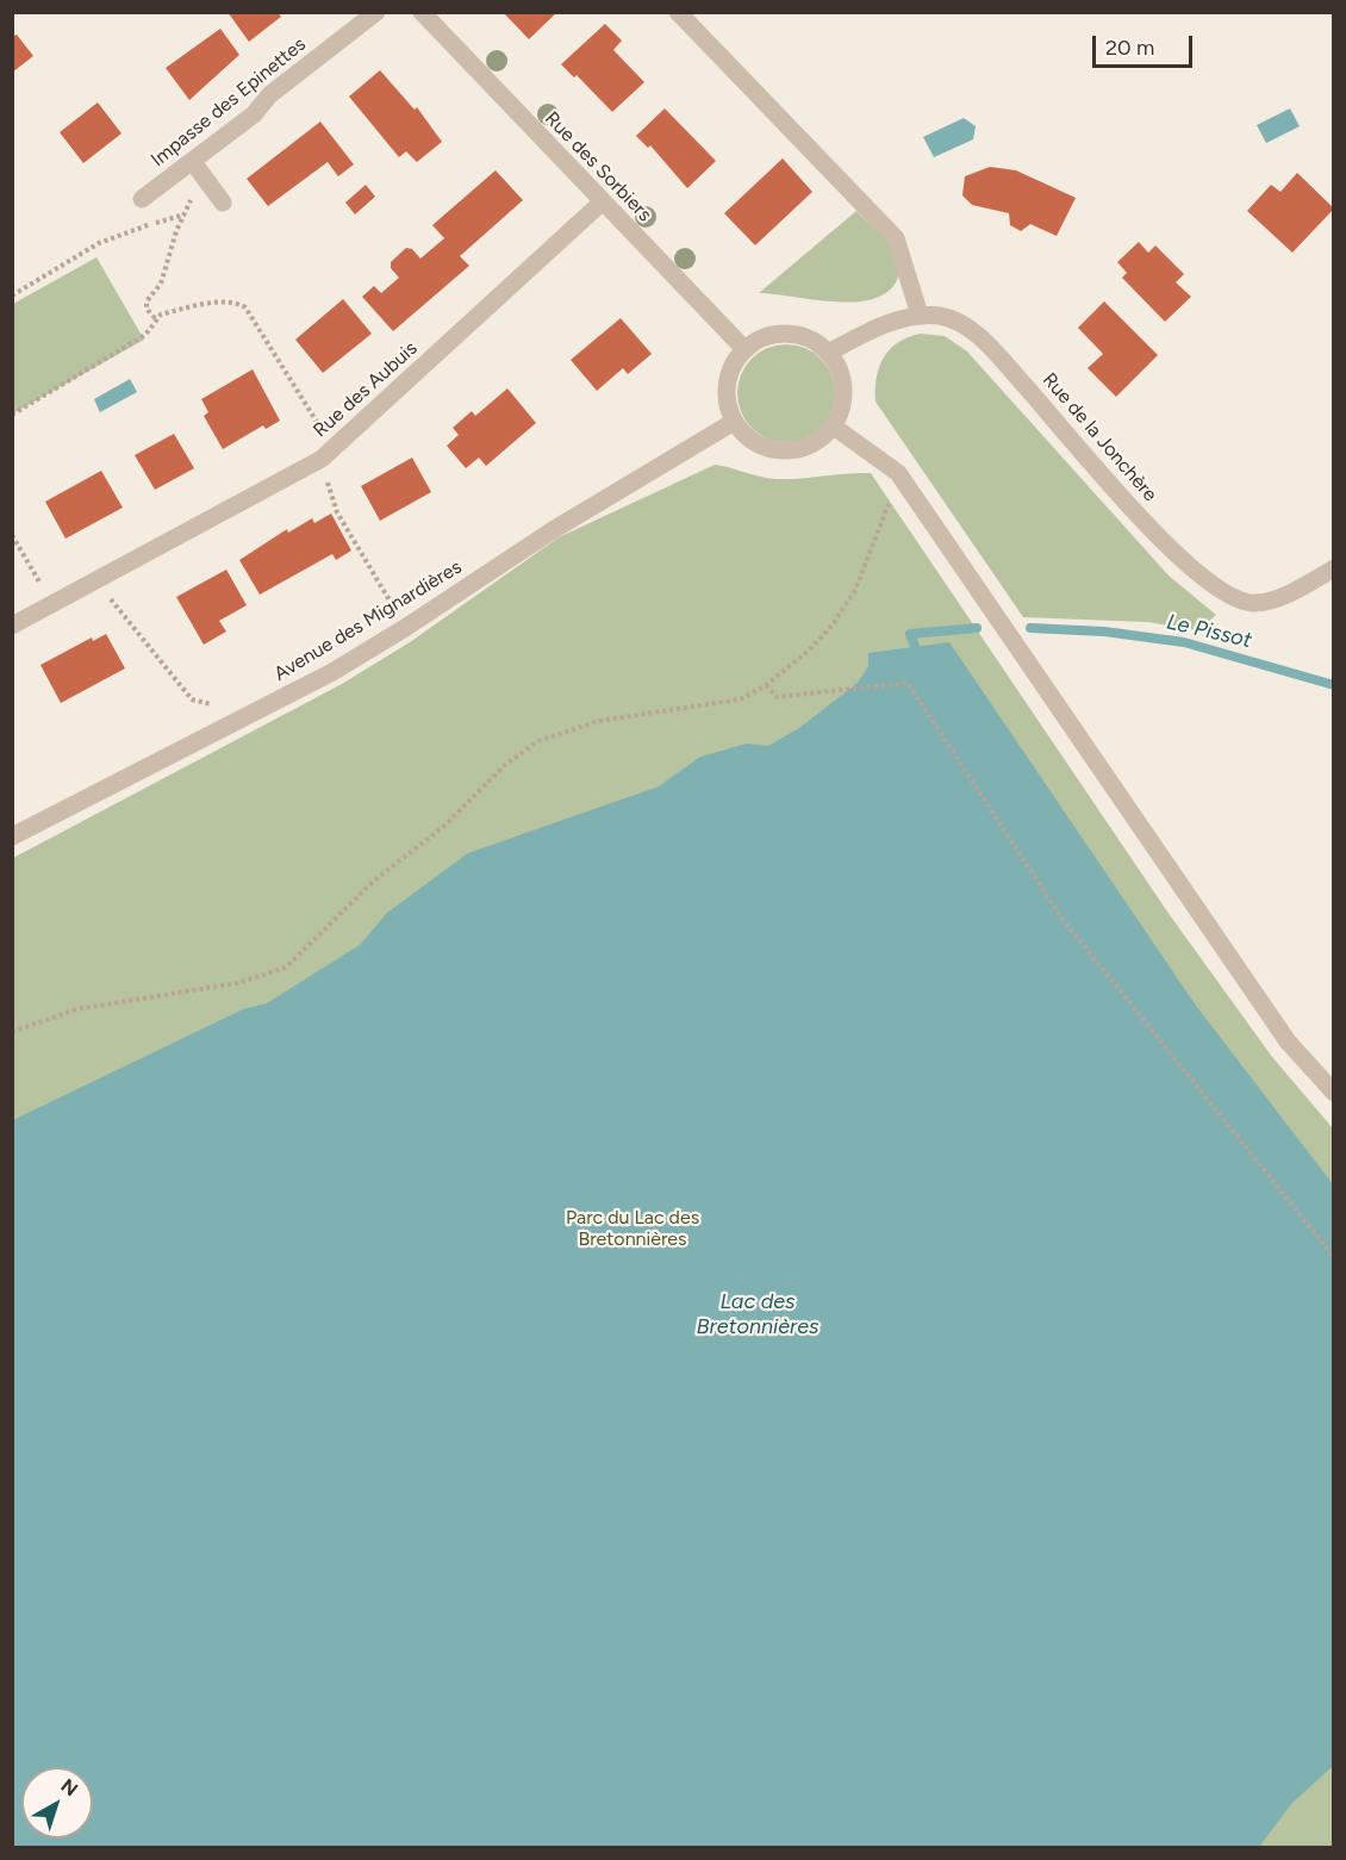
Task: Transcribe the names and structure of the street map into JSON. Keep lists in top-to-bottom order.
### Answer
{
  "streets": {
    "street": [
      "Impasse des Epinettes",
      "Rue des Sorbiers",
      "Rue des Aubuis",
      "Rue de la Jonchère",
      "Avenue des Mignardières"
    ]
  },
  "crossings": [
    ["Rue des Sorbiers", "Rue des Aubuis"],
    ["Rue des Sorbiers", "Rue de la Jonchère"],
    ["Rue des Sorbiers", "Avenue des Mignardières"],
    ["Rue de la Jonchère", "Avenue des Mignardières"]
  ],
  "water": ["Le Pissot", "Lac des Bretonnières"],
  "parks": ["Parc du Lac des Bretonnières"],
  "scale_bar": "20 m",
  "north": "top right"
}
